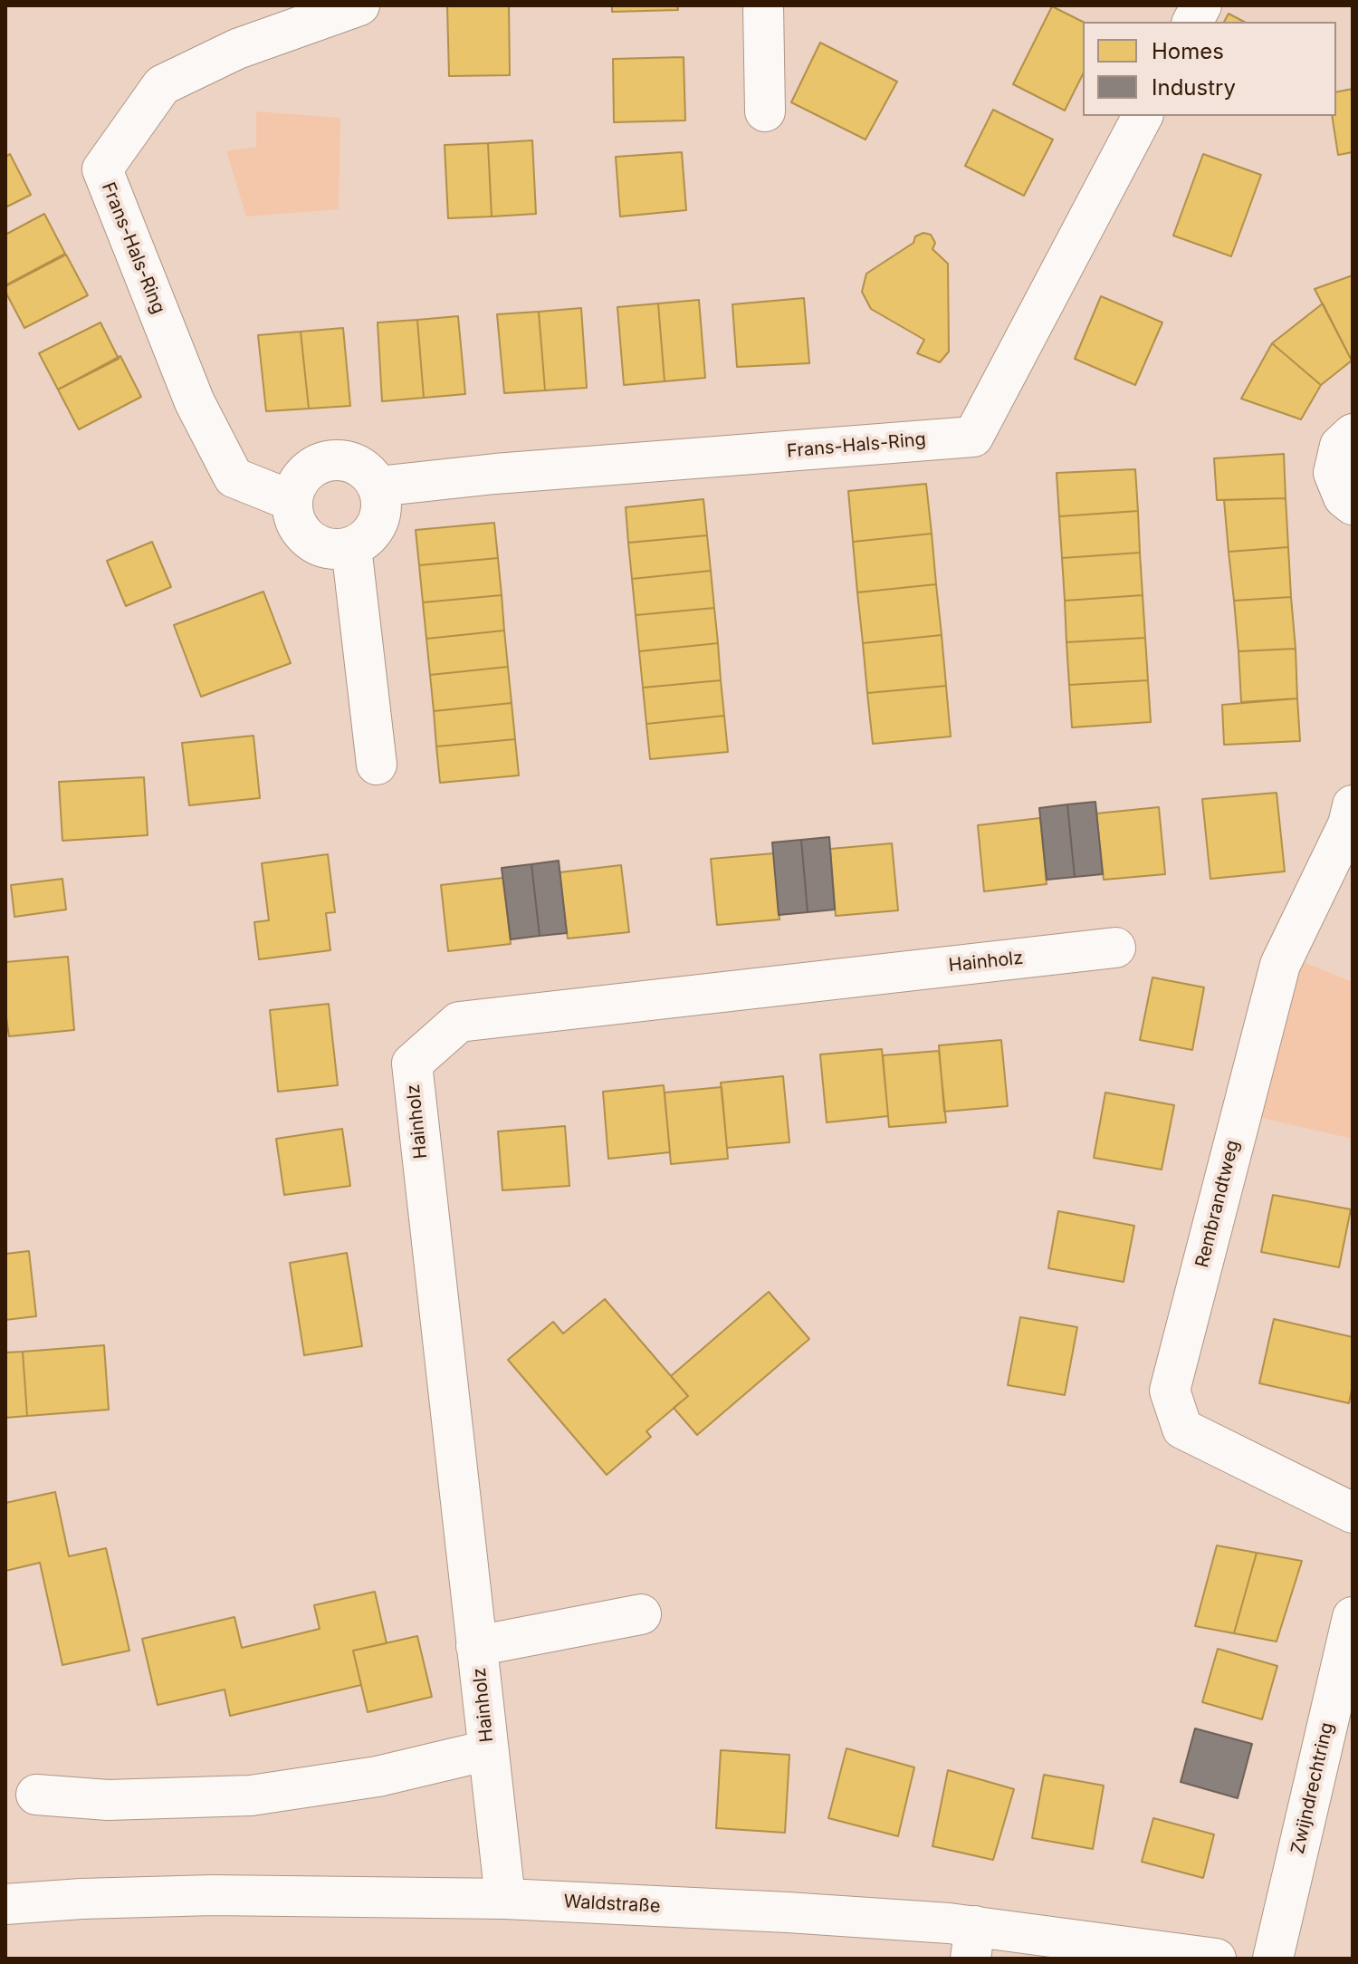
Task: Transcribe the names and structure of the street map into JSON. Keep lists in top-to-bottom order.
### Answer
{
  "streets": {
    "street": [
      "Frans-Hals-Ring",
      "Hainholz",
      "Rembrandtweg",
      "Zwijndrechtring",
      "Waldstraße"
    ]
  },
  "crossings": [
    ["Hainholz", "Waldstraße"]
  ],
  "legend": ["Homes", "Industry"]
}
